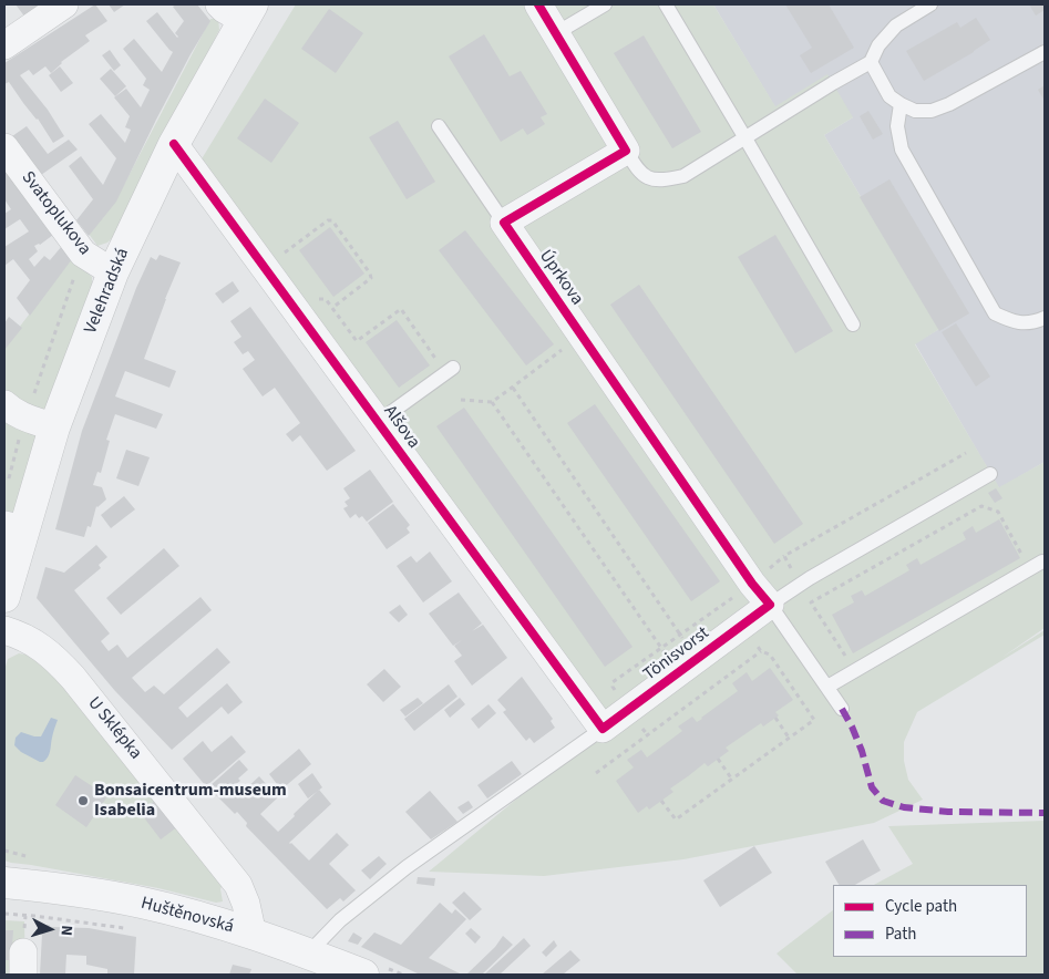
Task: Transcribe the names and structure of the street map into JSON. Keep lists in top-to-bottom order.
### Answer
{
  "streets": {
    "street": [
      "Svatoplukova",
      "Úprkova",
      "Velehradská",
      "Alšova",
      "Tönisvorst",
      "U Sklépka",
      "Huštěnovská"
    ]
  },
  "crossings": [
    ["Svatoplukova", "Velehradská"],
    ["Úprkova", "Tönisvorst"],
    ["Velehradská", "Alšova"],
    ["Alšova", "Tönisvorst"],
    ["U Sklépka", "Huštěnovská"]
  ],
  "places": ["Bonsaicentrum-museum Isabelia"],
  "legend": ["Cycle path", "Path"],
  "north": "right"
}
